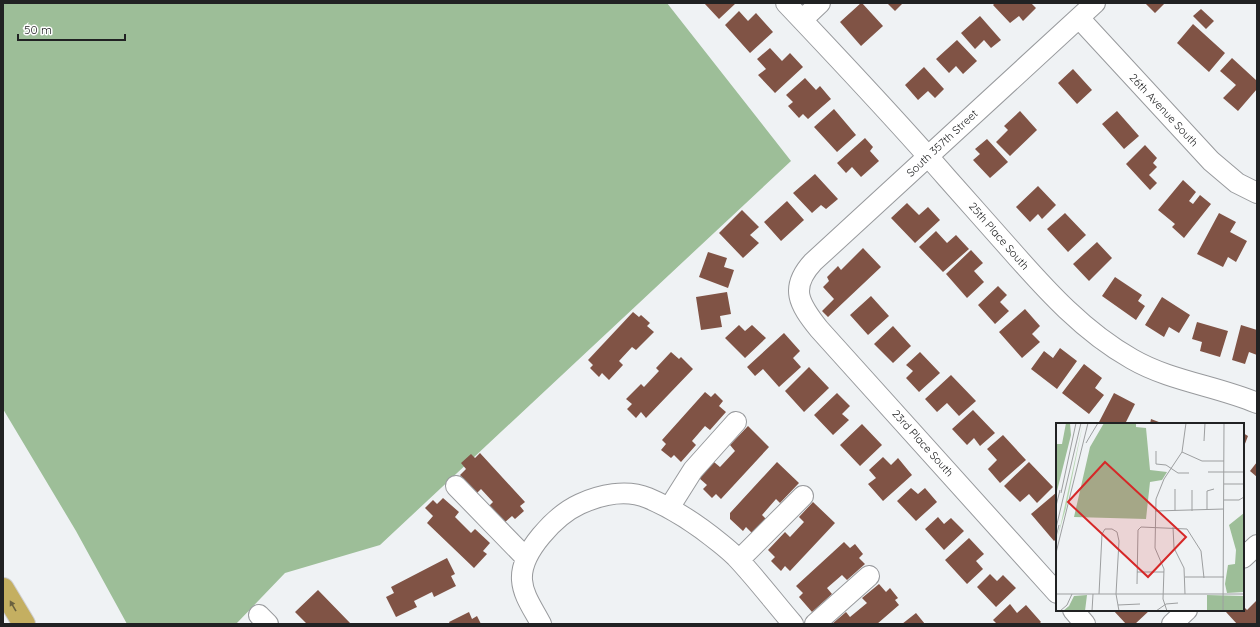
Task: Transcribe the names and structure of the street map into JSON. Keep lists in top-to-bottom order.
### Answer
{
  "streets": {
    "street": [
      "26th Avenue South",
      "South 357th Street",
      "25th Place South",
      "23rd Place South"
    ]
  },
  "crossings": [
    ["26th Avenue South", "South 357th Street"],
    ["South 357th Street", "25th Place South"],
    ["South 357th Street", "23rd Place South"]
  ],
  "scale_bar": "50 m"
}
